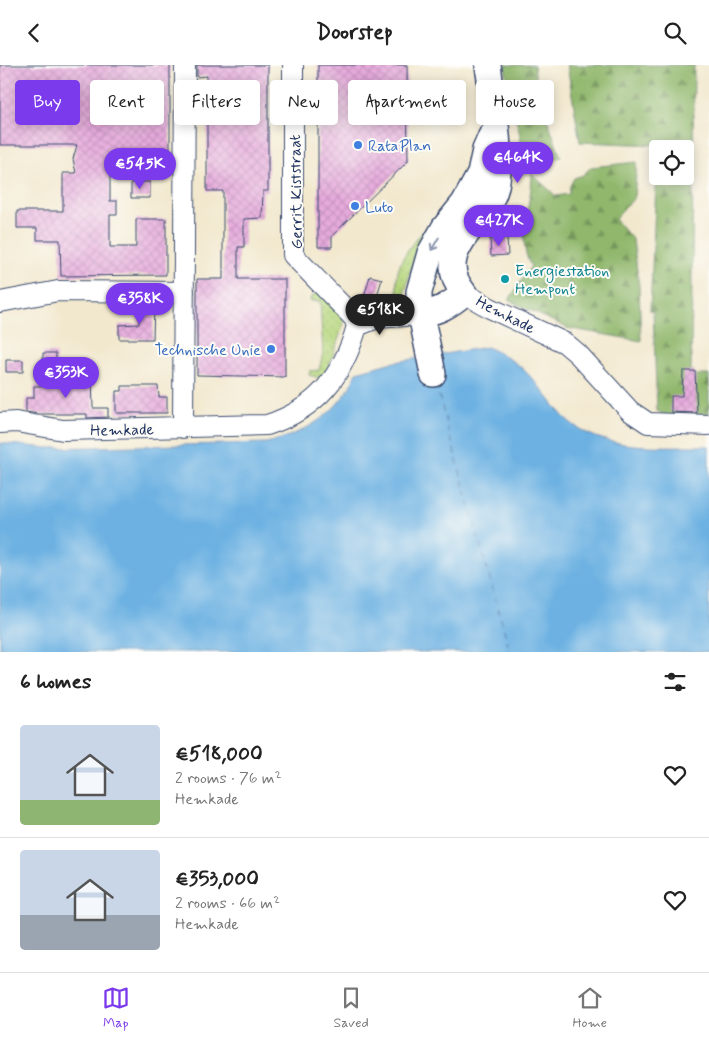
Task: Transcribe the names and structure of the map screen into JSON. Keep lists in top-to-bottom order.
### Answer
{
  "streets": {
    "main road": ["Hemkade"],
    "street": ["Gerrit Kiststraat"]
  },
  "crossings": [
    ["Gerrit Kiststraat", "Hemkade"]
  ],
  "places": [
    "RataPlan",
    "Luto",
    "Energiestation Hempont",
    "Technische Unie"
  ],
  "page": {
    "header": "Doorstep",
    "chip": [
      "Buy",
      "Rent",
      "Filters",
      "New",
      "Apartment",
      "House"
    ],
    "price": [
      "€464K",
      "€545K",
      "€427K",
      "€358K",
      "€518K",
      "€353K"
    ],
    "heading": "6 homes",
    "list": [
      {
        "name": "€518,000",
        "note": "2 rooms · 76 m² · Hemkade"
      },
      {
        "name": "€353,000",
        "note": "2 rooms · 66 m² · Hemkade"
      }
    ],
    "tabs": ["Map", "Saved", "Home"]
  }
}
